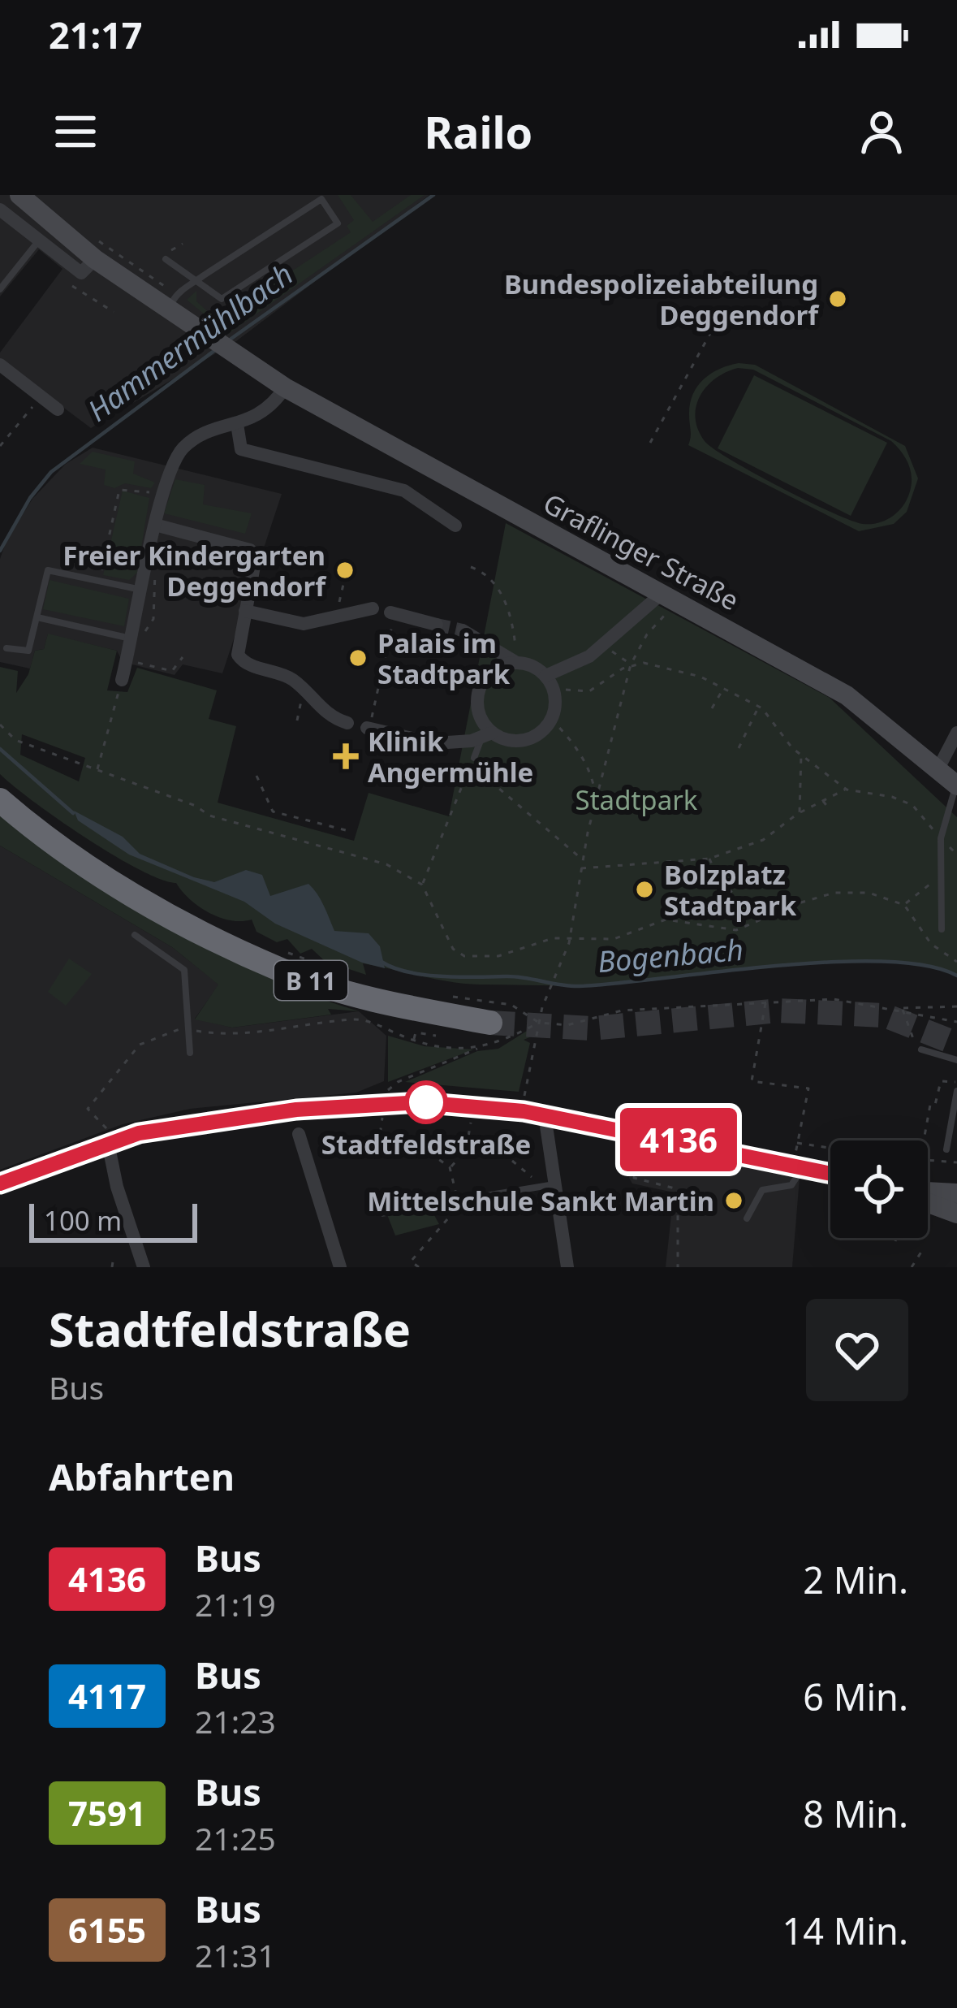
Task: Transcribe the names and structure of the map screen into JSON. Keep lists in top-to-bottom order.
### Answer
{
  "streets": {
    "highway": ["B 11"],
    "street": ["Graflinger Straße"]
  },
  "water": ["Hammermühlbach", "Bogenbach"],
  "parks": ["Stadtpark"],
  "places": {
    "other": [
      "Bundespolizeiabteilung Deggendorf",
      "Freier Kindergarten Deggendorf",
      "Palais im Stadtpark",
      "Bolzplatz Stadtpark",
      "Stadtfeldstraße",
      "Mittelschule Sankt Martin"
    ],
    "health": ["Klinik Angermühle"]
  },
  "lines": ["bus line 4136"],
  "scale_bar": "100 m",
  "page": {
    "status": "21:17",
    "header": "Railo",
    "on_map": "4136",
    "scale": "100 m",
    "heading": [
      ["Stadtfeldstraße", "Bus"],
      "Abfahrten"
    ],
    "list": [
      {
        "mark": "4136",
        "name": "Bus",
        "note": "21:19",
        "value": "2 Min."
      },
      {
        "mark": "4117",
        "name": "Bus",
        "note": "21:23",
        "value": "6 Min."
      },
      {
        "mark": "7591",
        "name": "Bus",
        "note": "21:25",
        "value": "8 Min."
      },
      {
        "mark": "6155",
        "name": "Bus",
        "note": "21:31",
        "value": "14 Min."
      }
    ]
  }
}
